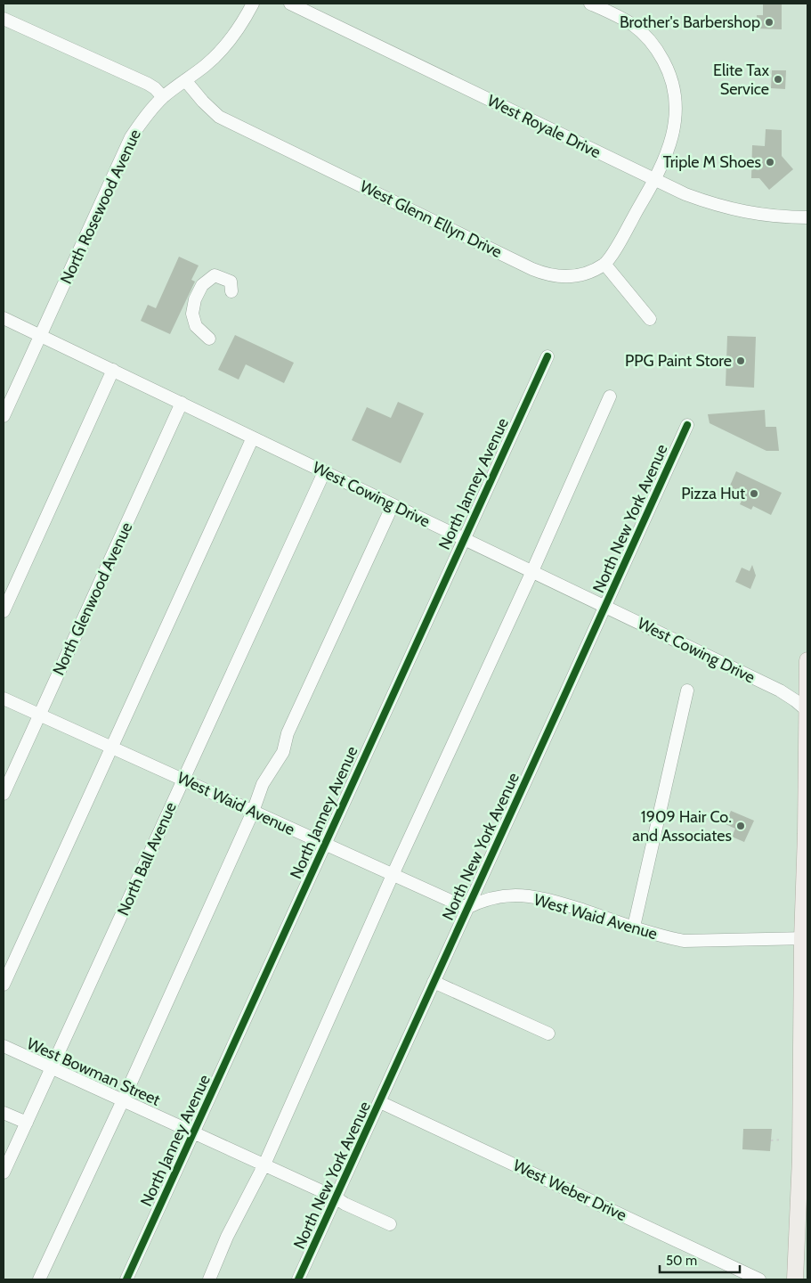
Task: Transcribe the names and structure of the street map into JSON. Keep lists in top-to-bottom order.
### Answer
{
  "streets": {
    "street": [
      "West Royale Drive",
      "North Rosewood Avenue",
      "West Glenn Ellyn Drive",
      "North Janney Avenue",
      "West Cowing Drive",
      "North New York Avenue",
      "North Glenwood Avenue",
      "West Waid Avenue",
      "North Ball Avenue",
      "West Bowman Street",
      "West Weber Drive"
    ]
  },
  "crossings": [
    ["West Royale Drive", "West Glenn Ellyn Drive"],
    ["North Rosewood Avenue", "West Glenn Ellyn Drive"],
    ["North Rosewood Avenue", "West Cowing Drive"],
    ["North Janney Avenue", "West Cowing Drive"],
    ["North Janney Avenue", "West Waid Avenue"],
    ["North Janney Avenue", "West Bowman Street"],
    ["West Cowing Drive", "North New York Avenue"],
    ["West Cowing Drive", "North Glenwood Avenue"],
    ["West Cowing Drive", "North Ball Avenue"],
    ["North New York Avenue", "West Waid Avenue"],
    ["North New York Avenue", "West Bowman Street"],
    ["North New York Avenue", "West Weber Drive"],
    ["North Glenwood Avenue", "West Waid Avenue"],
    ["West Waid Avenue", "North Ball Avenue"],
    ["North Ball Avenue", "West Bowman Street"]
  ],
  "places": [
    "Brother's Barbershop",
    "Elite Tax Service",
    "Triple M Shoes",
    "PPG Paint Store",
    "Pizza Hut",
    "1909 Hair Co. and Associates"
  ],
  "scale_bar": "50 m"
}
